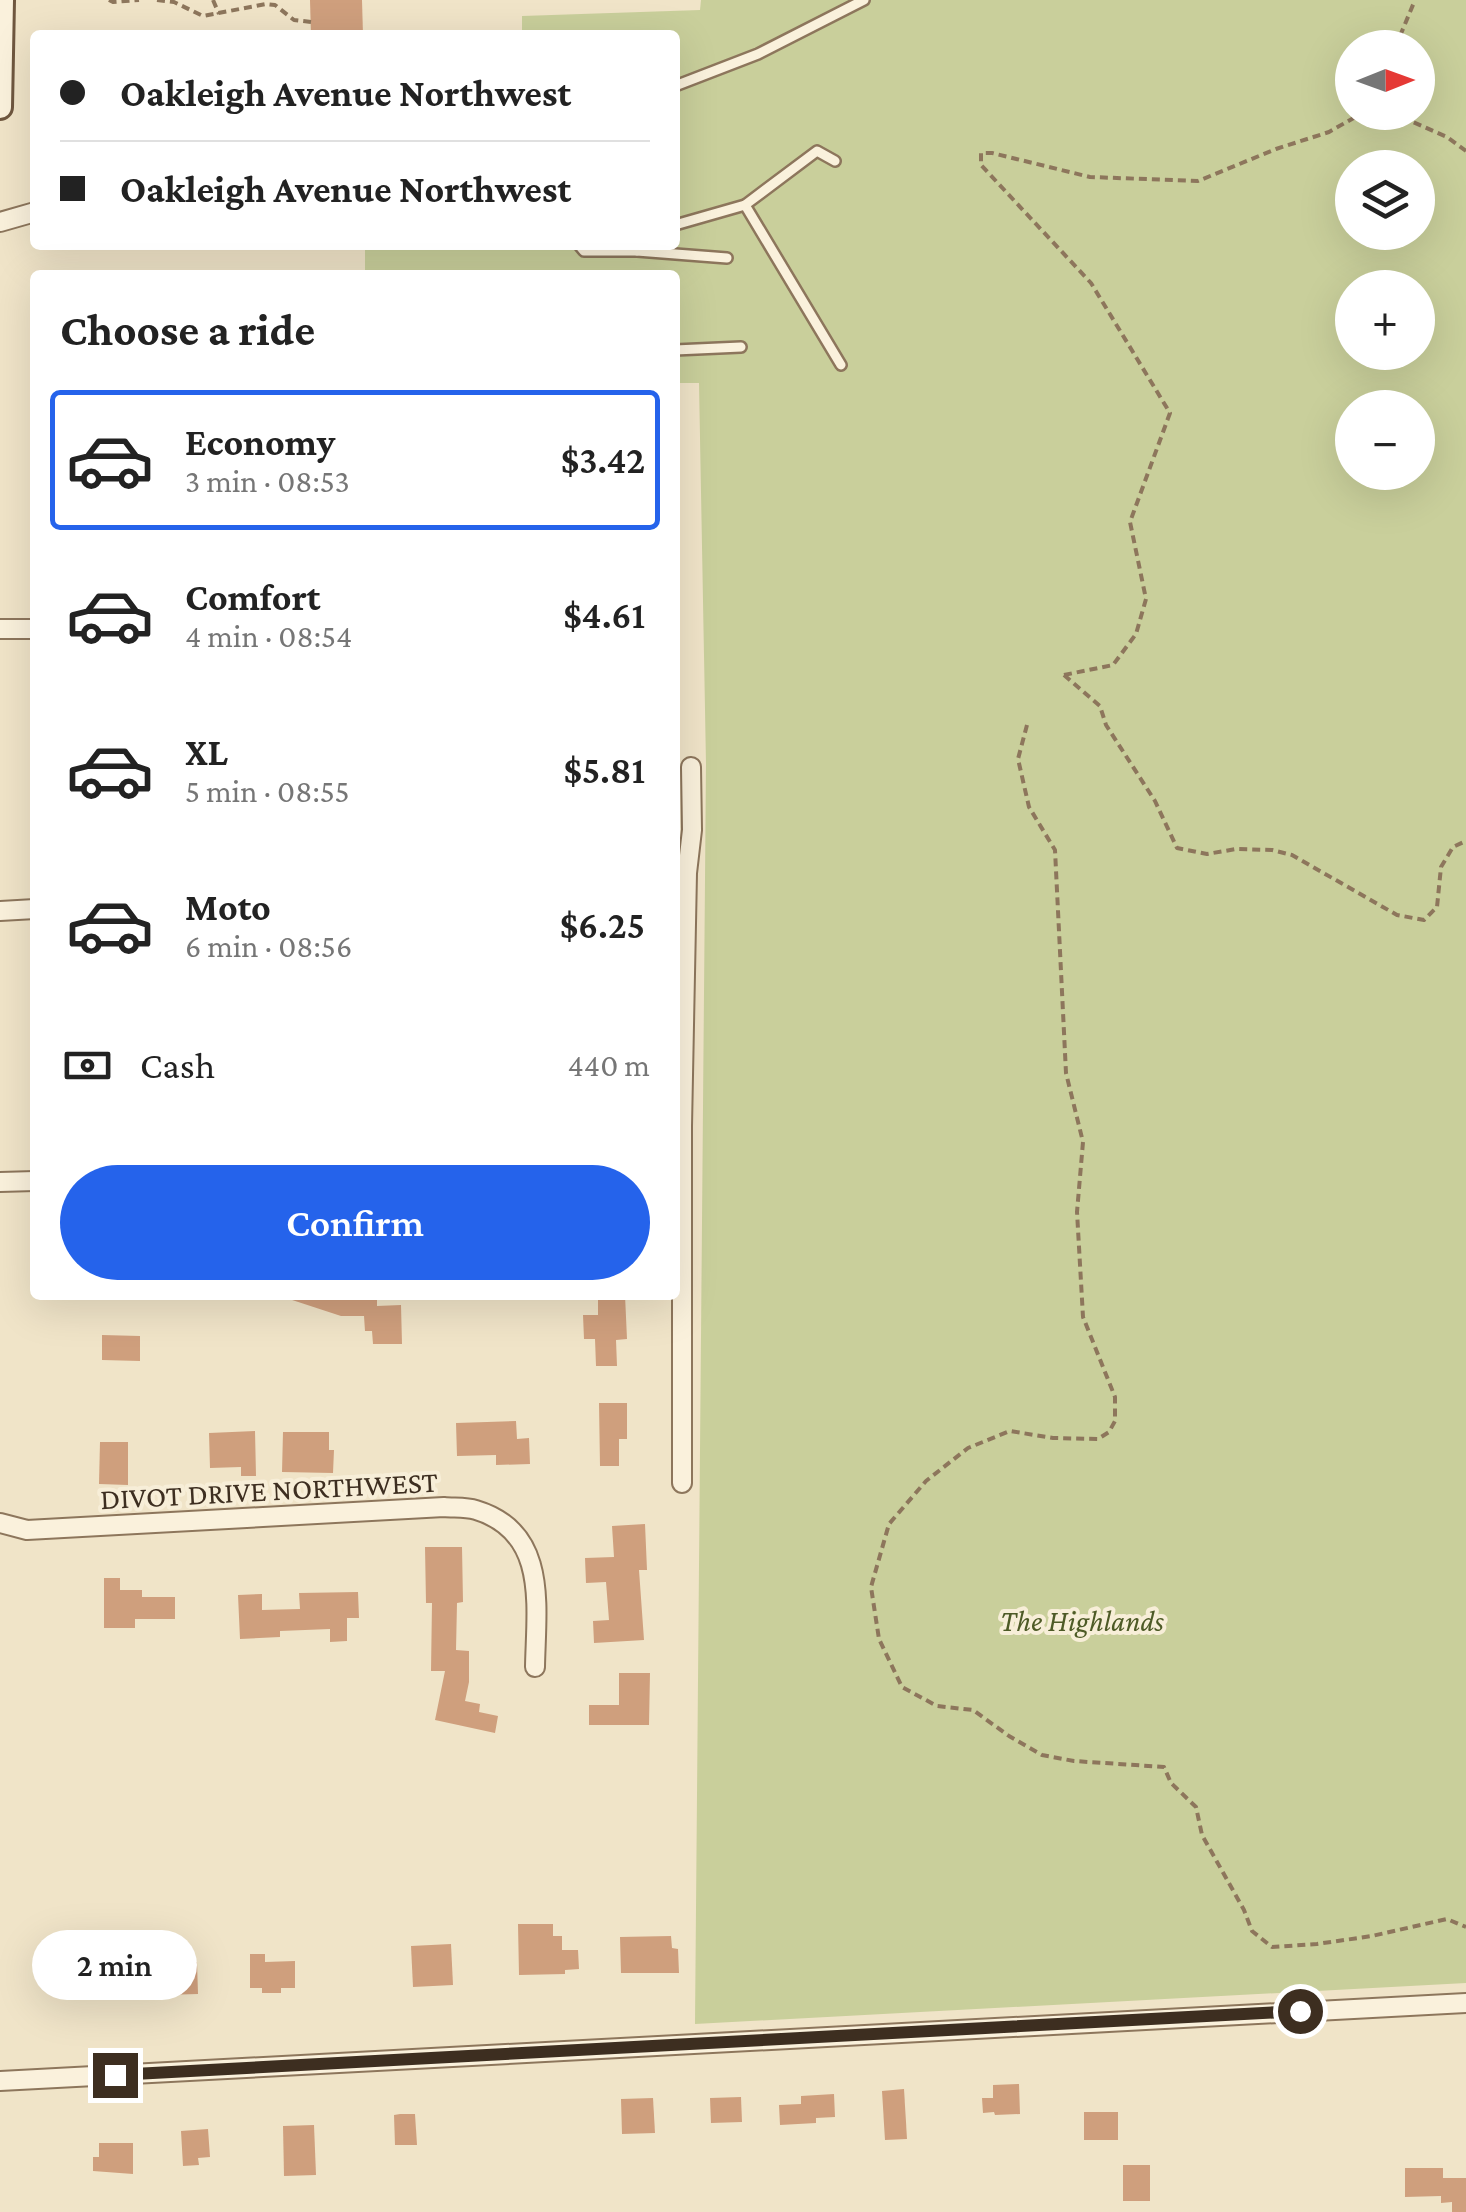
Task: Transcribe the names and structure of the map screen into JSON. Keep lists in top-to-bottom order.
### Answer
{
  "streets": {
    "street": ["DIVOT DRIVE NORTHWEST"]
  },
  "parks": ["The Highlands"],
  "north": "right",
  "page": {
    "map_buttons": ["+", "−"],
    "banner": ["Oakleigh Avenue Northwest", "Oakleigh Avenue Northwest"],
    "heading": "Choose a ride",
    "list": [
      {
        "name": "Economy",
        "note": "3 min · 08:53",
        "value": "$3.42"
      },
      {
        "name": "Comfort",
        "note": "4 min · 08:54",
        "value": "$4.61"
      },
      {
        "name": "XL",
        "note": "5 min · 08:55",
        "value": "$5.81"
      },
      {
        "name": "Moto",
        "note": "6 min · 08:56",
        "value": "$6.25"
      }
    ],
    "pay": ["Cash", "440 m"],
    "buttons": "Confirm",
    "bubble": "2 min"
  }
}
